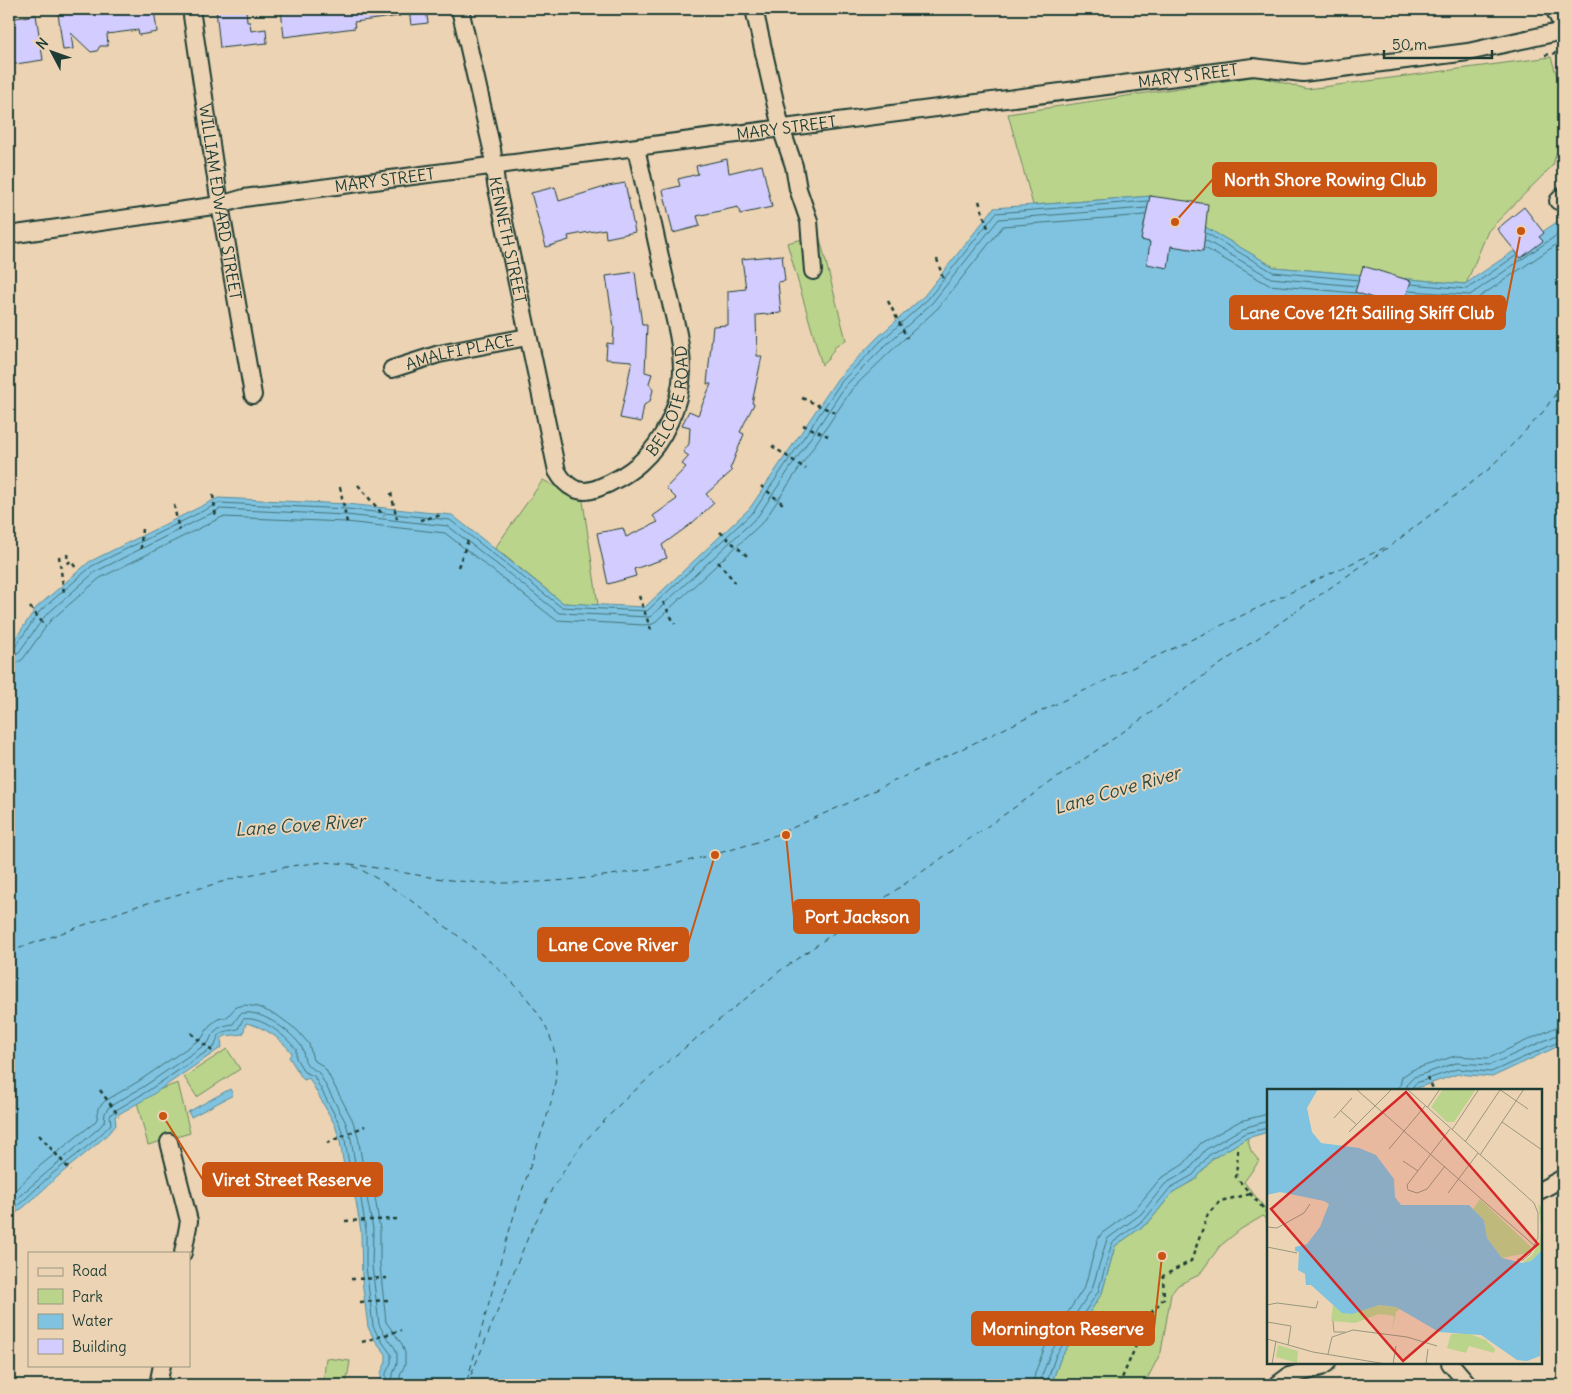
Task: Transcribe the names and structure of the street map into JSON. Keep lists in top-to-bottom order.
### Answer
{
  "streets": {
    "street": [
      "MARY STREET",
      "WILLIAM EDWARD STREET",
      "KENNETH STREET",
      "AMALFI PLACE",
      "BELCOTE ROAD"
    ]
  },
  "crossings": [
    ["MARY STREET", "WILLIAM EDWARD STREET"],
    ["MARY STREET", "KENNETH STREET"],
    ["MARY STREET", "BELCOTE ROAD"],
    ["KENNETH STREET", "AMALFI PLACE"],
    ["KENNETH STREET", "BELCOTE ROAD"]
  ],
  "water": ["Lane Cove River"],
  "places": [
    "North Shore Rowing Club",
    "Lane Cove 12ft Sailing Skiff Club",
    "Port Jackson",
    "Lane Cove River",
    "Viret Street Reserve",
    "Mornington Reserve"
  ],
  "legend": [
    "Road",
    "Park",
    "Water",
    "Building"
  ],
  "scale_bar": "50 m",
  "north": "top left"
}
